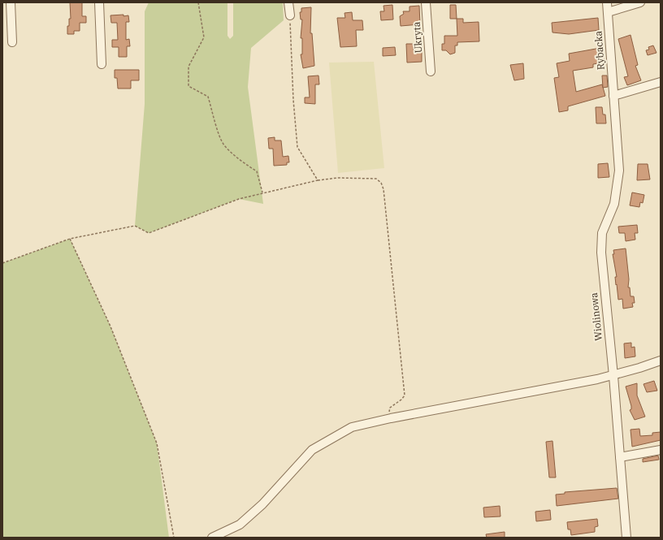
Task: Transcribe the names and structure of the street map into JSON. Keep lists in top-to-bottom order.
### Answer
{
  "streets": {
    "street": ["Ukryta", "Rybacka", "Wiolinowa"]
  },
  "crossings": [
    ["Rybacka", "Wiolinowa"]
  ]
}
